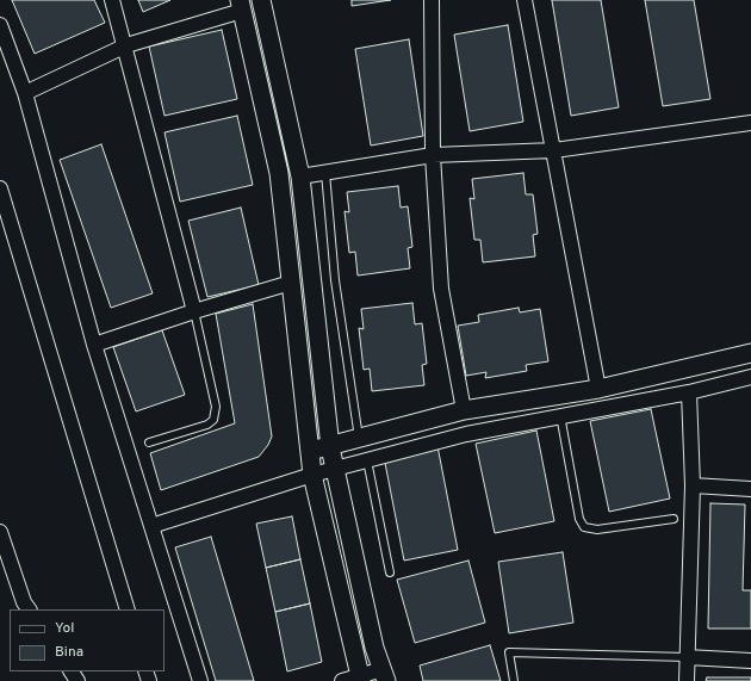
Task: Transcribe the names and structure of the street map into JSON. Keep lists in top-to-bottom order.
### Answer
{
  "legend": ["Yol", "Bina"]
}
